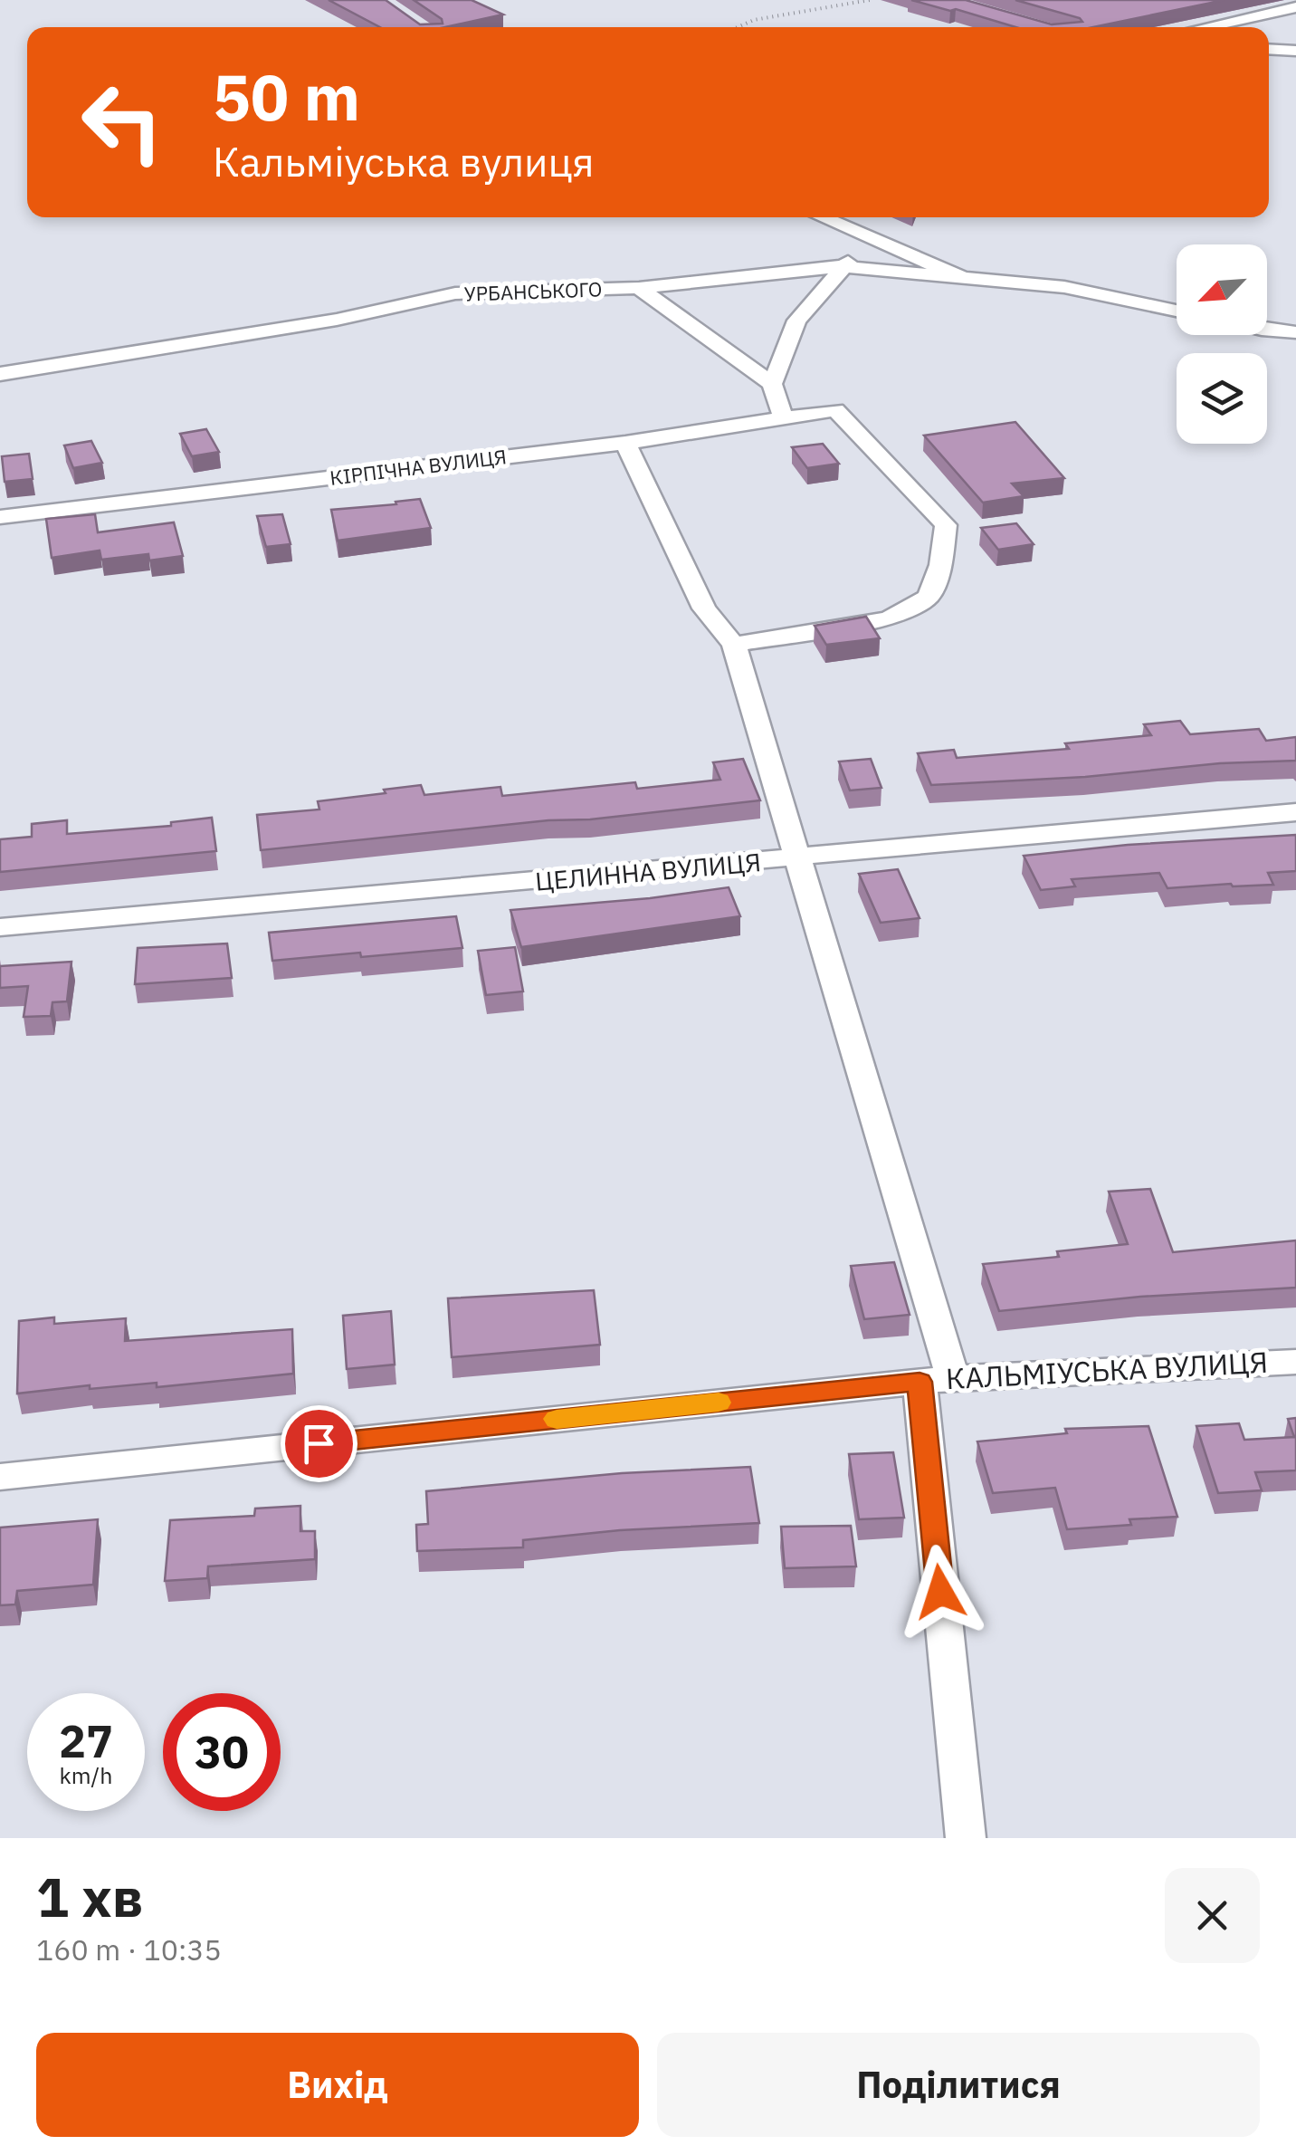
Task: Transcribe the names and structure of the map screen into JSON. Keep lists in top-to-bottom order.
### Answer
{
  "streets": {
    "street": [
      "УРБАНСЬКОГО",
      "КIРПIЧНА ВУЛИЦЯ",
      "ЦЕЛИННА ВУЛИЦЯ",
      "КАЛЬМІУСЬКА ВУЛИЦЯ"
    ]
  },
  "north": "bottom left",
  "page": {
    "turn": ["50 m", "Кальміуська вулиця"],
    "speed": "27 km/h",
    "limit": "30",
    "heading": ["1 хв", "160 m · 10:35"],
    "buttons": ["Вихід", "Поділитися"]
  }
}
